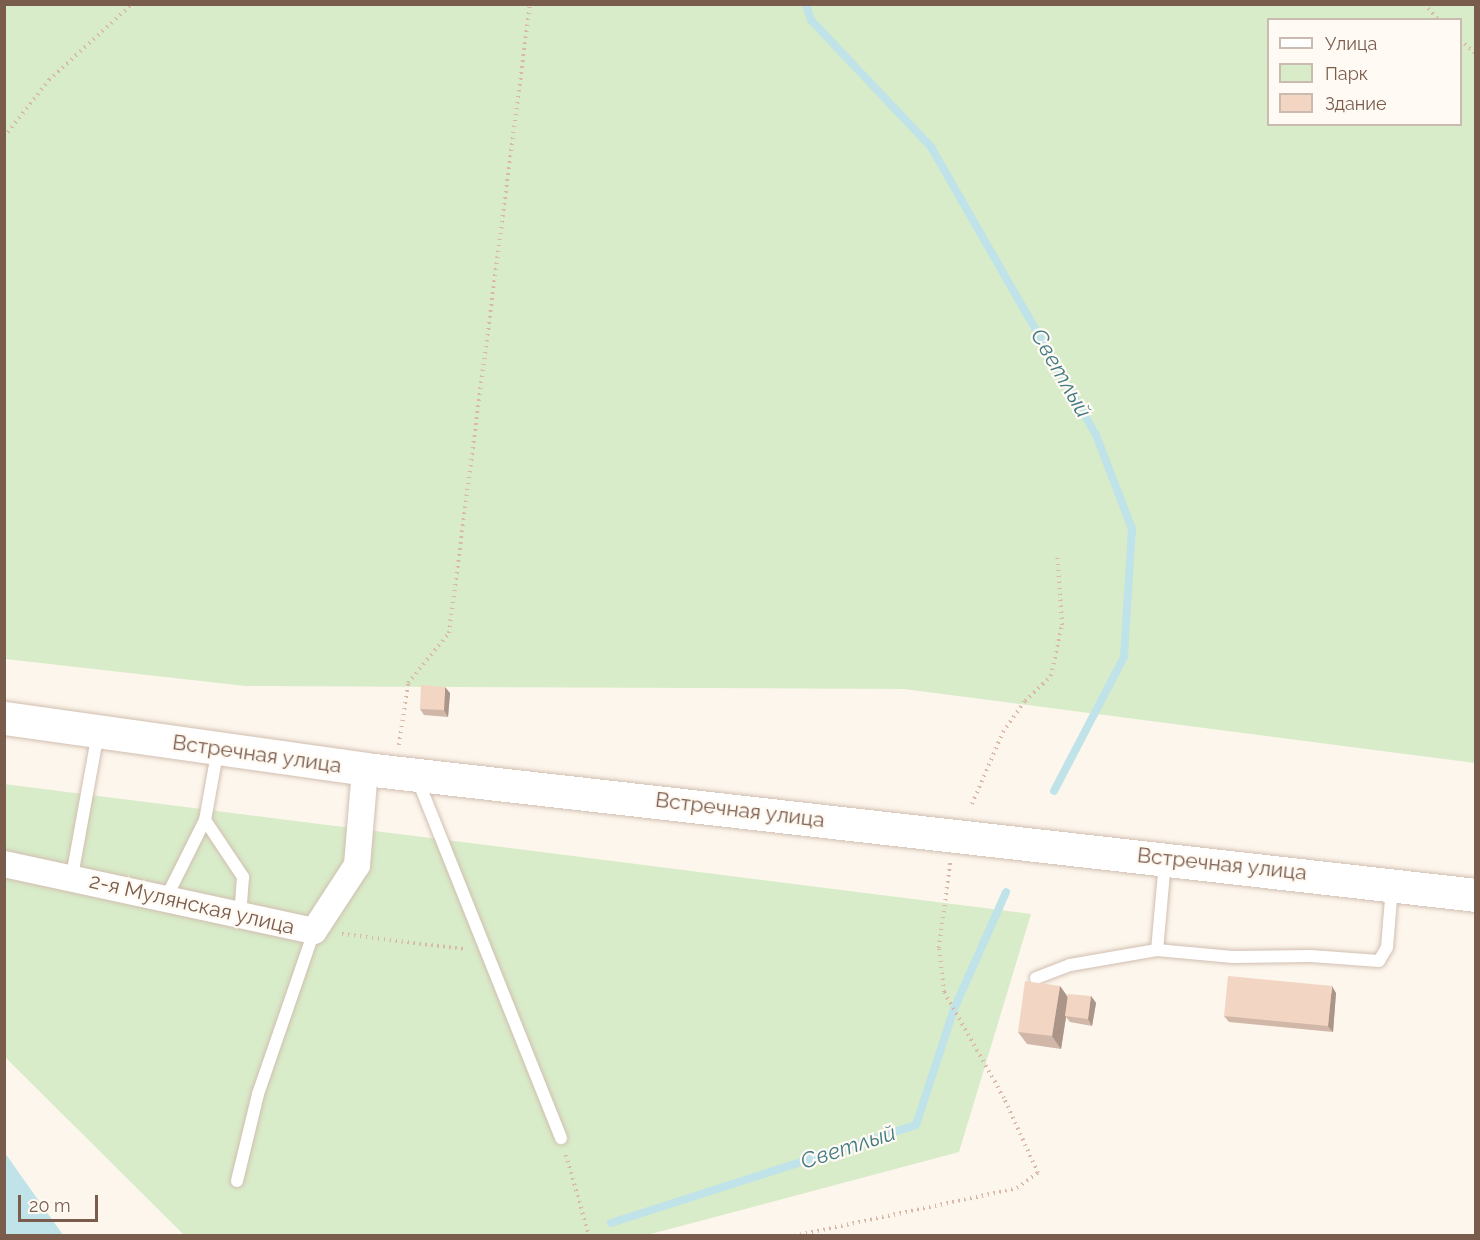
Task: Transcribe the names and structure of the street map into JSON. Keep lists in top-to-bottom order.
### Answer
{
  "streets": {
    "main road": ["Встречная улица"],
    "street": ["2-я Мулянская улица"]
  },
  "crossings": [
    ["Встречная улица", "2-я Мулянская улица"]
  ],
  "water": ["Светлый"],
  "legend": ["Улица", "Парк", "Здание"],
  "scale_bar": "20 m"
}
